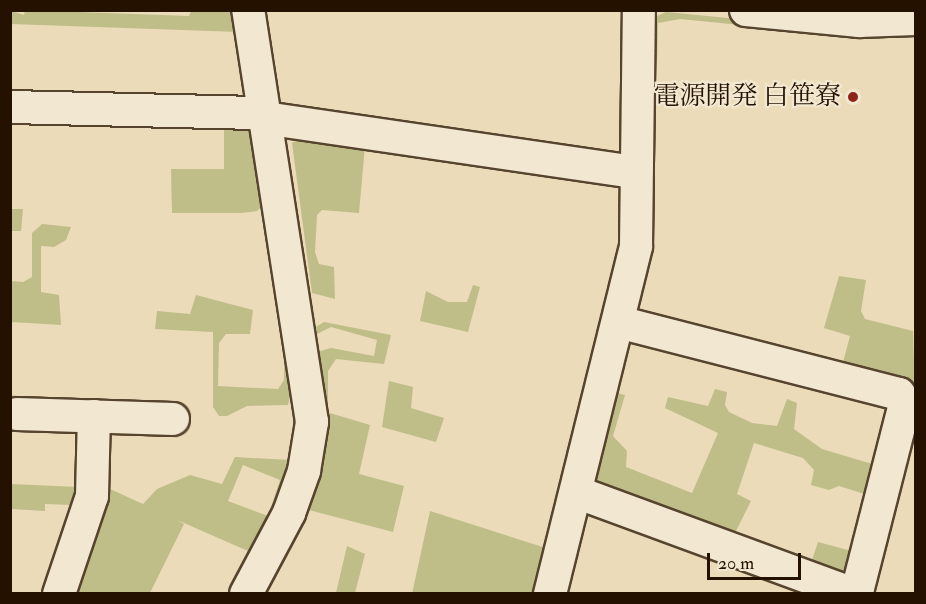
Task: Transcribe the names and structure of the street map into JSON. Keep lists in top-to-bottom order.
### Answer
{
  "places": ["電源開発 白笹寮"],
  "scale_bar": "20 m"
}
